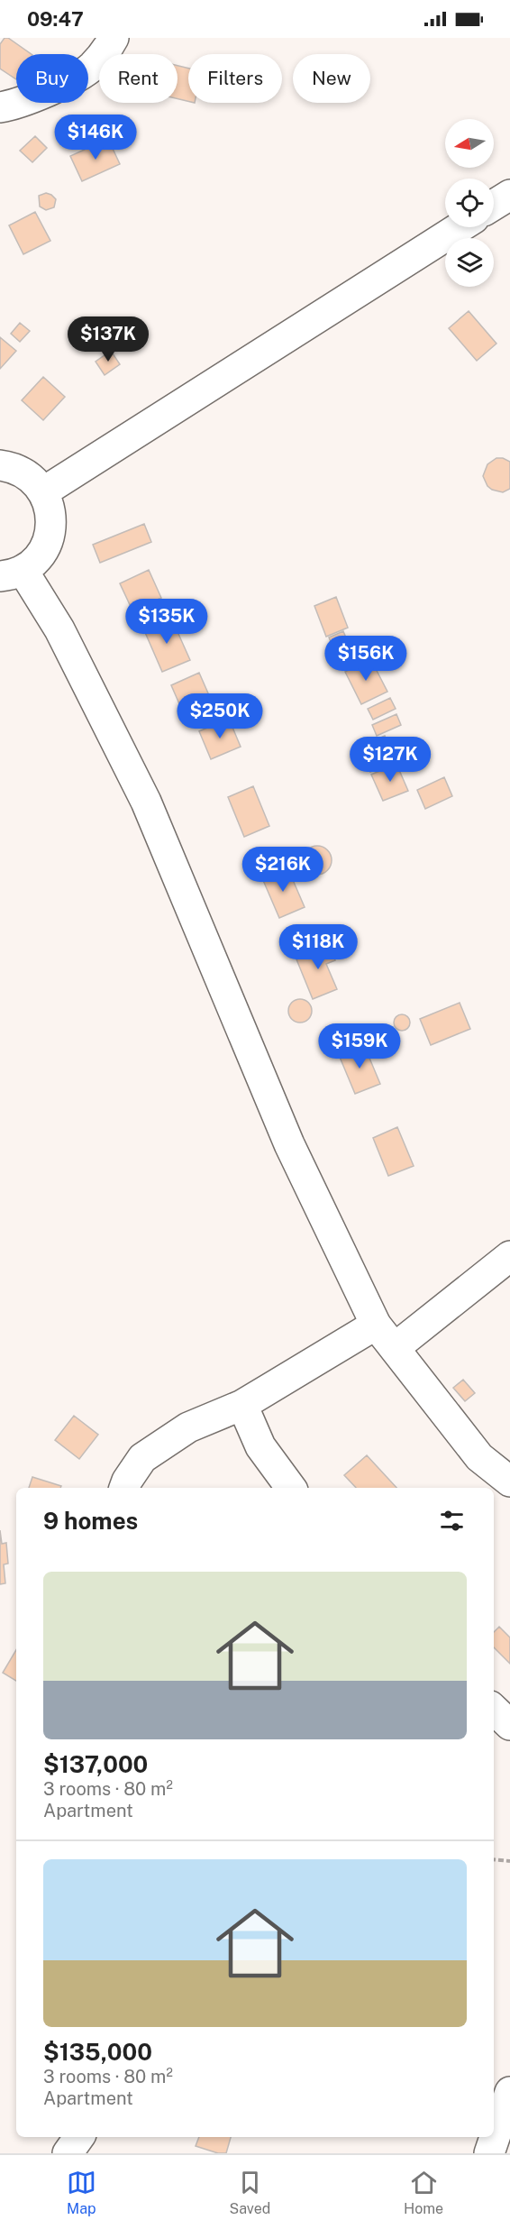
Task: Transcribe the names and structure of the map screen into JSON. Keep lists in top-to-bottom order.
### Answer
{
  "north": "left",
  "page": {
    "status": "09:47",
    "chip": [
      "Buy",
      "Rent",
      "Filters",
      "New"
    ],
    "price": [
      "$146K",
      "$137K",
      "$135K",
      "$156K",
      "$250K",
      "$127K",
      "$216K",
      "$118K",
      "$159K"
    ],
    "heading": "9 homes",
    "list": [
      {
        "name": "$137,000",
        "note": "3 rooms · 80 m² · Apartment"
      },
      {
        "name": "$135,000",
        "note": "3 rooms · 80 m² · Apartment"
      }
    ],
    "tabs": ["Map", "Saved", "Home"]
  }
}
